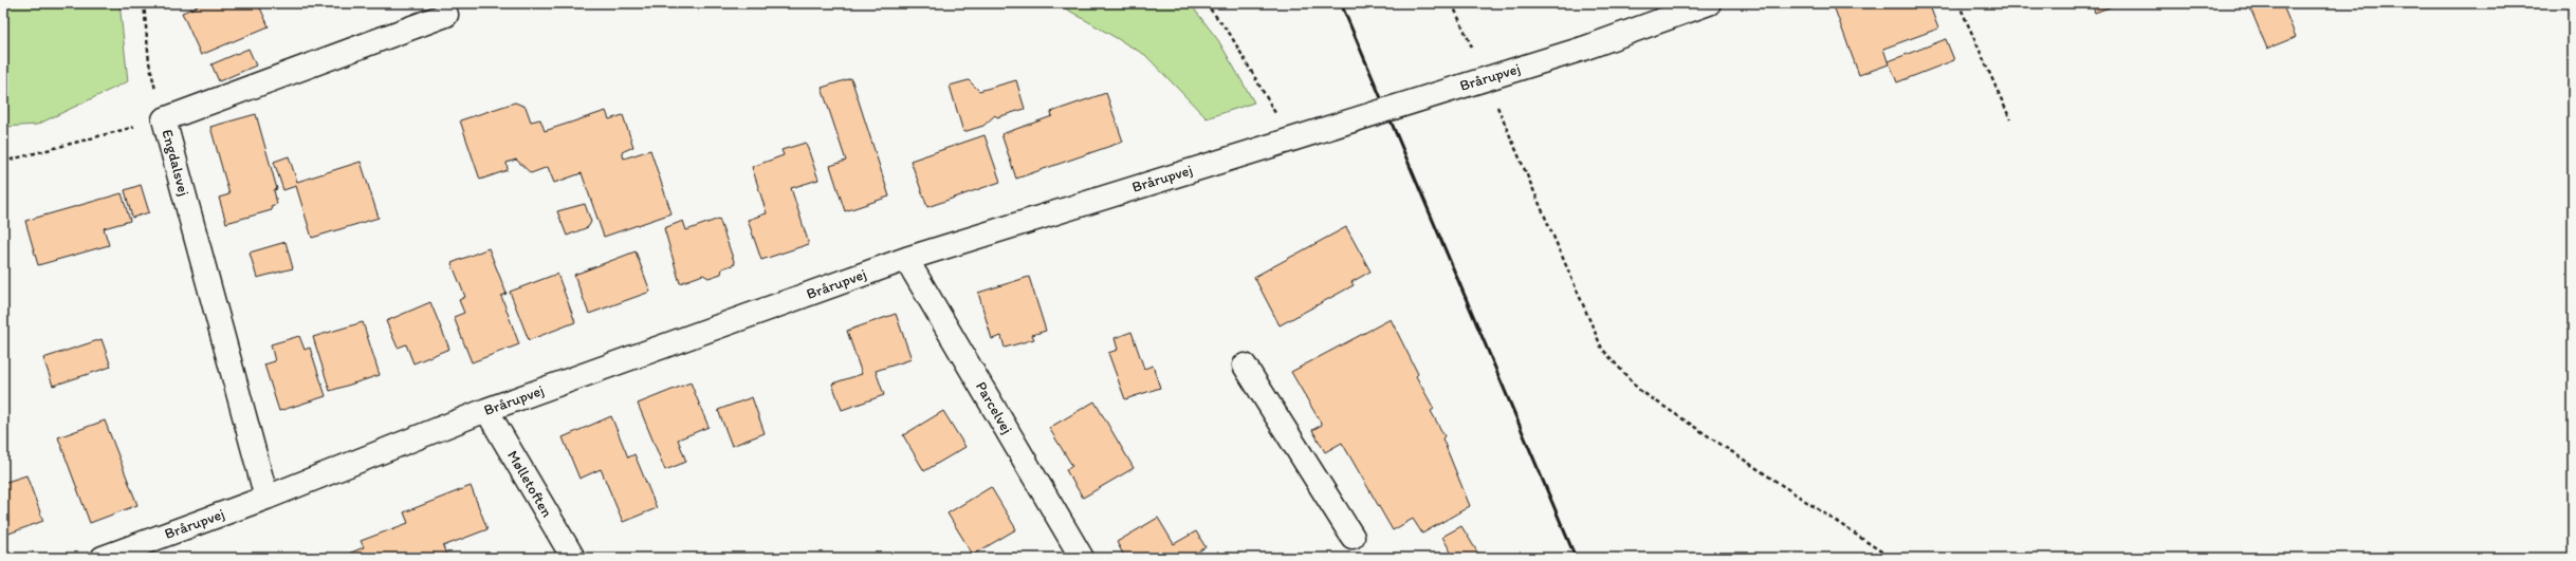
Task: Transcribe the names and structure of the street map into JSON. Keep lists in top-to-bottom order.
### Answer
{
  "streets": {
    "street": [
      "Brårupvej",
      "Engdalsvej",
      "Parcelvej",
      "Mølletoften"
    ]
  },
  "crossings": [
    ["Brårupvej", "Engdalsvej"],
    ["Brårupvej", "Parcelvej"],
    ["Brårupvej", "Mølletoften"]
  ]
}
